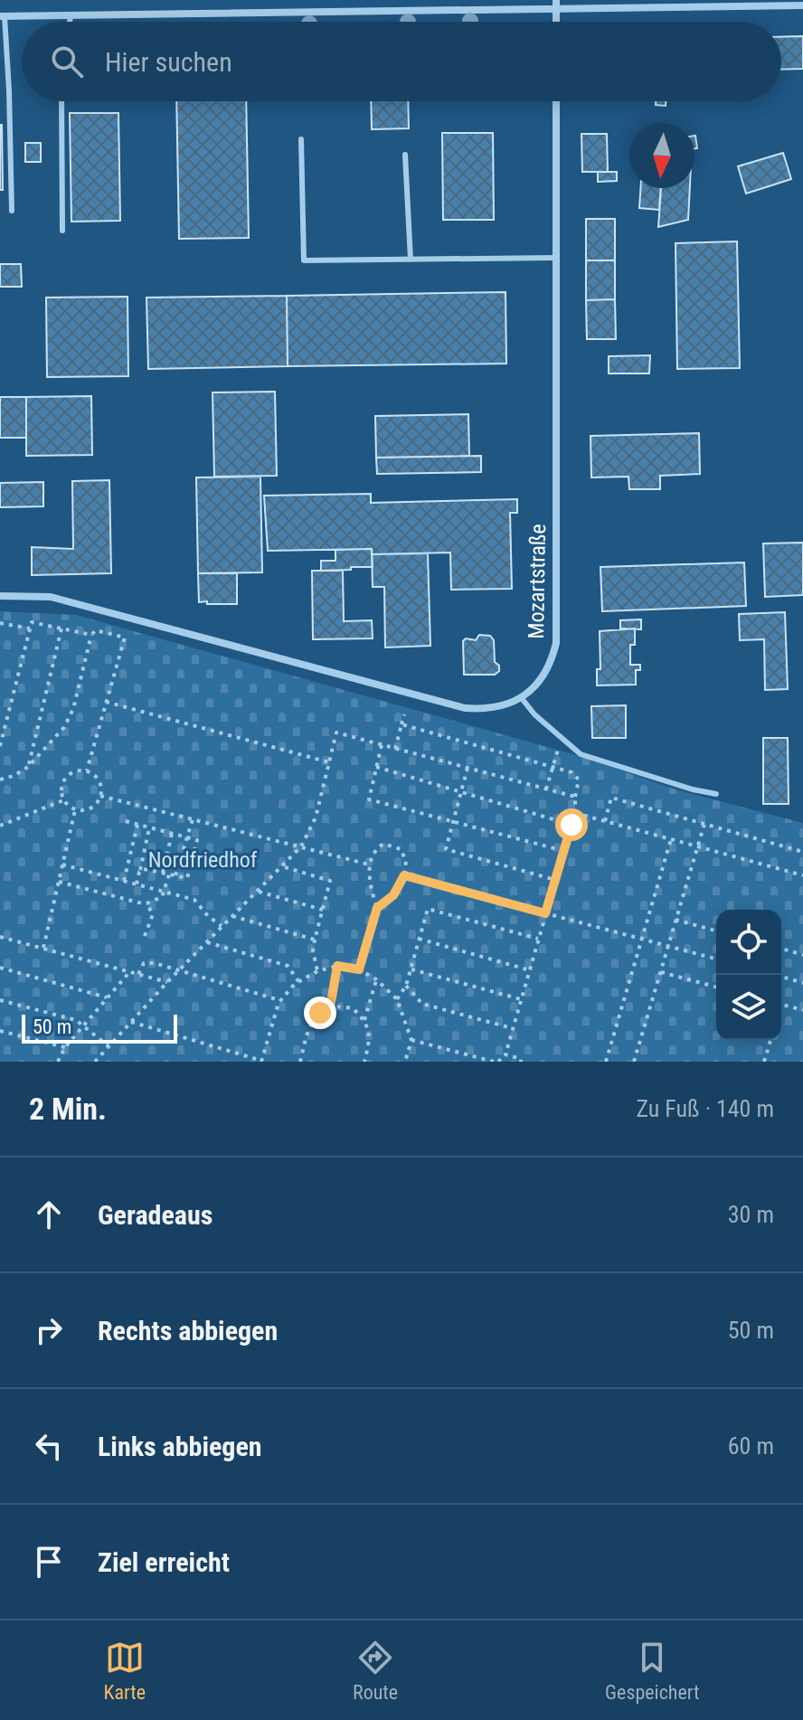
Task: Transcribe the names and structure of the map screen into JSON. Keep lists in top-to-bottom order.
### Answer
{
  "streets": {
    "street": ["Mozartstraße"]
  },
  "parks": ["Nordfriedhof"],
  "scale_bar": "50 m",
  "north": "bottom",
  "page": {
    "search": "Hier suchen",
    "scale": "50 m",
    "heading": ["2 Min.", "Zu Fuß · 140 m"],
    "list": [
      ["Geradeaus", "30 m"],
      ["Rechts abbiegen", "50 m"],
      ["Links abbiegen", "60 m"],
      "Ziel erreicht"
    ],
    "nav": ["Karte", "Route", "Gespeichert"]
  }
}
